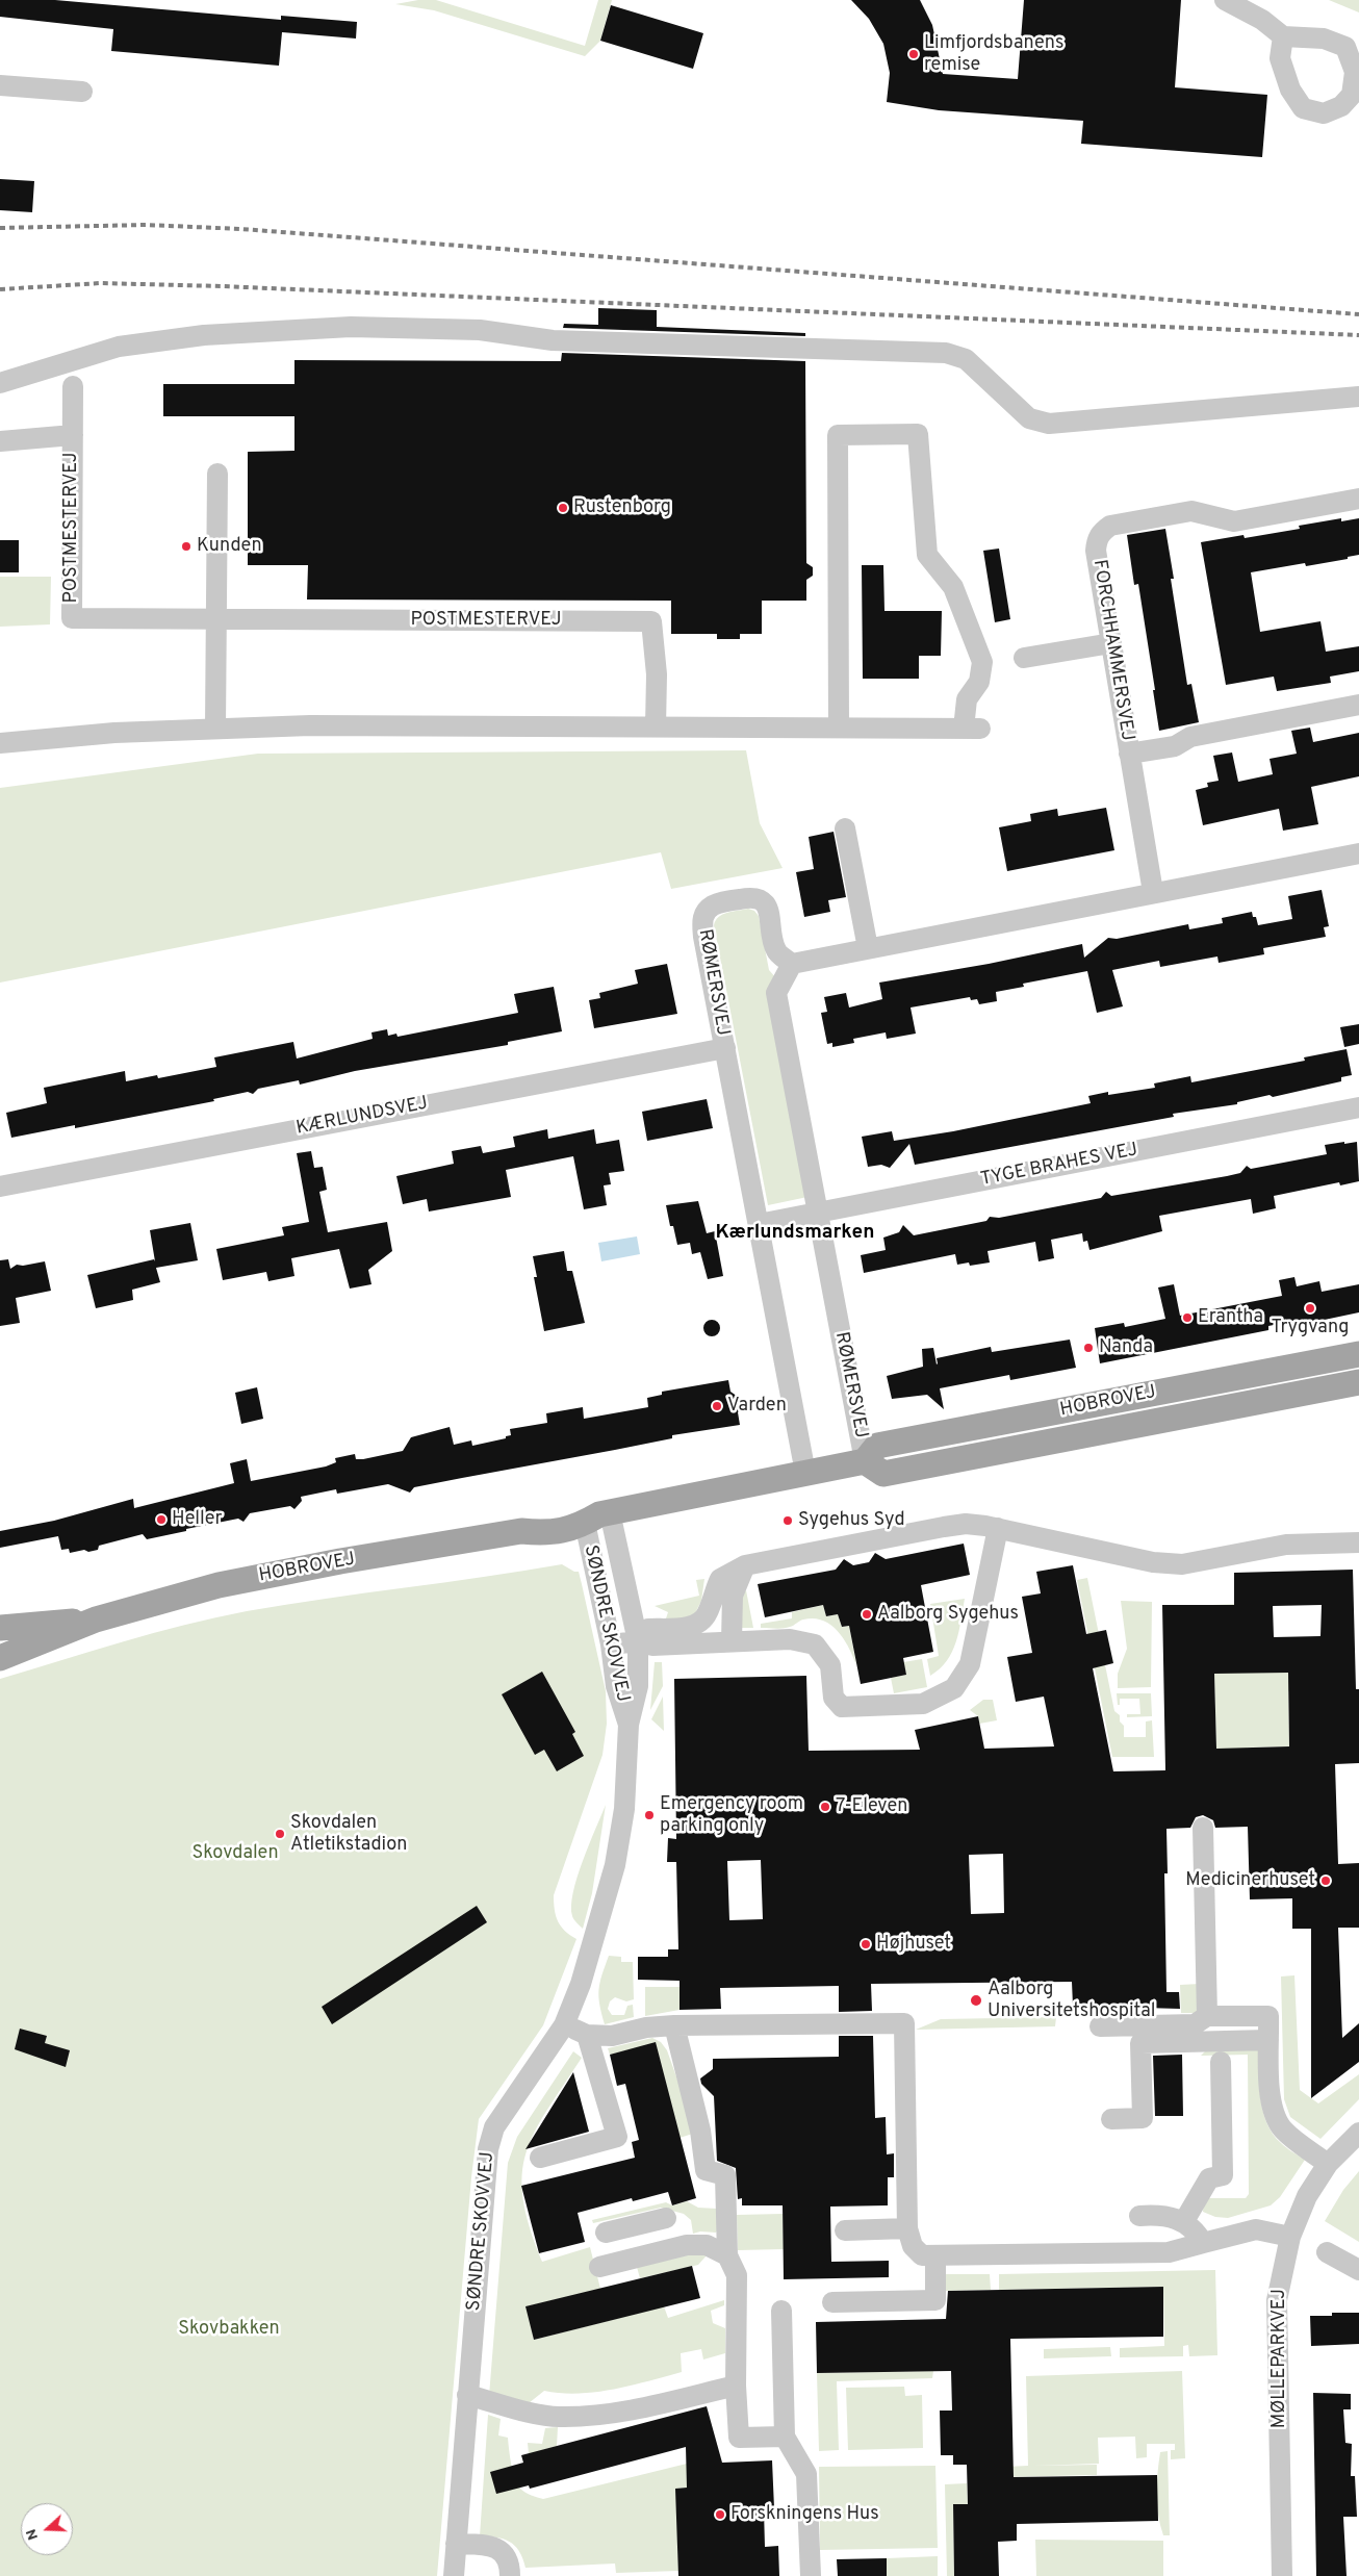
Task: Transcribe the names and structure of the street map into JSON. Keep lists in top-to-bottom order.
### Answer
{
  "streets": {
    "main road": ["HOBROVEJ"],
    "street": [
      "POSTMESTERVEJ",
      "FORCHHAMMERSVEJ",
      "RØMERSVEJ",
      "KÆRLUNDSVEJ",
      "TYGE BRAHES VEJ",
      "SØNDRE SKOVVEJ",
      "MØLLEPARKVEJ"
    ]
  },
  "crossings": [
    ["RØMERSVEJ", "KÆRLUNDSVEJ"],
    ["RØMERSVEJ", "TYGE BRAHES VEJ"],
    ["RØMERSVEJ", "HOBROVEJ"],
    ["HOBROVEJ", "SØNDRE SKOVVEJ"]
  ],
  "districts": ["Kærlundsmarken"],
  "parks": ["Skovdalen", "Skovbakken"],
  "places": [
    "Limfjordsbanens remise",
    "Rustenborg",
    "Kunden",
    "Trygvang",
    "Erantha",
    "Nanda",
    "Varden",
    "Heller",
    "Sygehus Syd",
    "Aalborg Sygehus",
    "7-Eleven",
    "Emergency room parking only",
    "Skovdalen Atletikstadion",
    "Medicinerhuset",
    "Højhuset",
    "Aalborg Universitetshospital",
    "Forskningens Hus"
  ],
  "north": "left"
}
